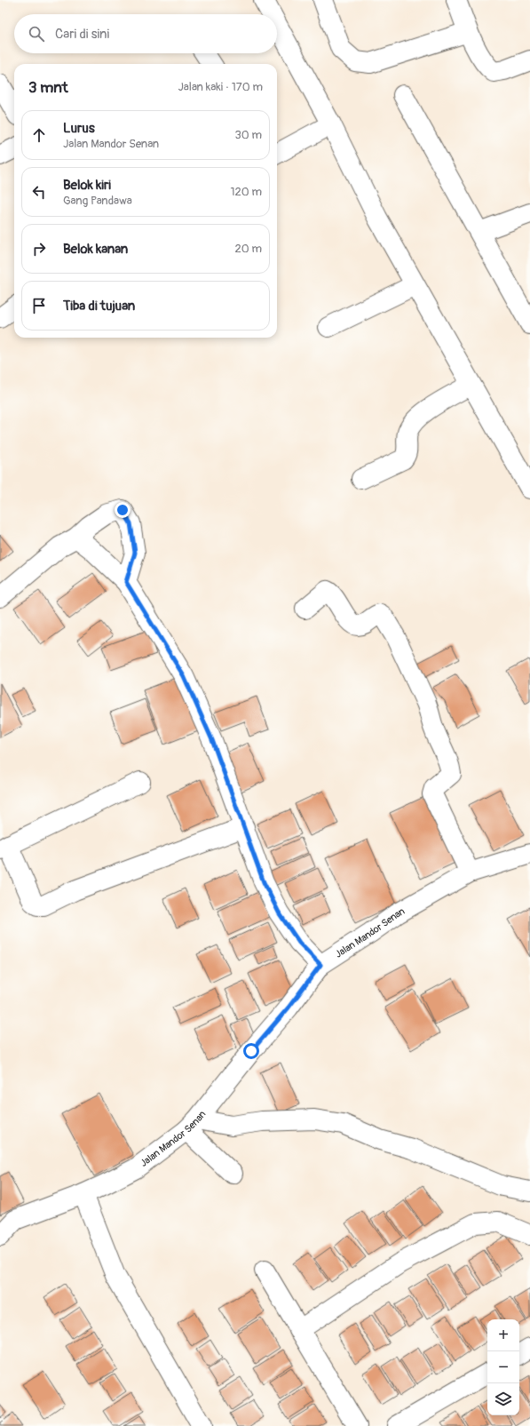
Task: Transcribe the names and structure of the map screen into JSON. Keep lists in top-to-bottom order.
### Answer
{
  "streets": {
    "street": ["Jalan Mandor Senan"]
  },
  "page": {
    "search": "Cari di sini",
    "heading": ["3 mnt", "Jalan kaki · 170 m"],
    "list": [
      ["Lurus", "Jalan Mandor Senan", "30 m"],
      ["Belok kiri", "Gang Pandawa", "120 m"],
      ["Belok kanan", "20 m"],
      "Tiba di tujuan"
    ],
    "map_buttons": ["+", "−"]
  }
}
